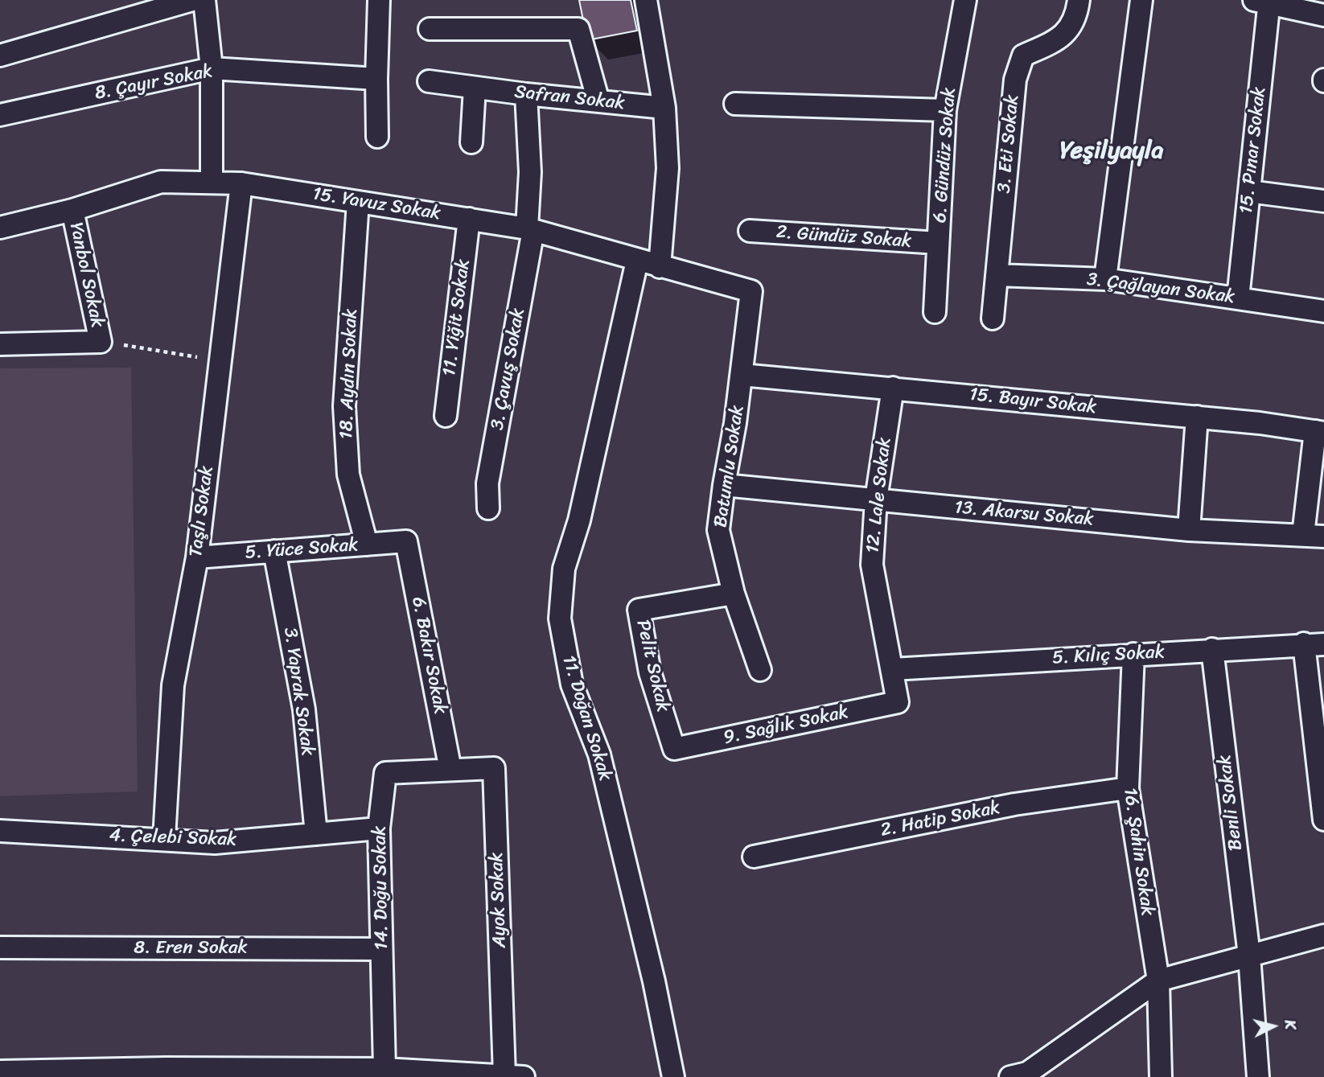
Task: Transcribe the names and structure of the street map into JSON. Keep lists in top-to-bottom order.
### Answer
{
  "streets": {
    "street": [
      "8. Çayır Sokak",
      "Safran Sokak",
      "3. Eti Sokak",
      "15. Pınar Sokak",
      "6. Gündüz Sokak",
      "15. Yavuz Sokak",
      "2. Gündüz Sokak",
      "Yanbol Sokak",
      "3. Çağlayan Sokak",
      "11. Yiğit Sokak",
      "3. Çavuş Sokak",
      "18. Aydın Sokak",
      "15. Bayır Sokak",
      "Batumlu Sokak",
      "12. Lale Sokak",
      "Taşlı Sokak",
      "13. Akarsu Sokak",
      "5. Yüce Sokak",
      "6. Bakır Sokak",
      "5. Kılıç Sokak",
      "Pelit Sokak",
      "3. Yaprak Sokak",
      "11. Doğan Sokak",
      "9. Sağlık Sokak",
      "Benli Sokak",
      "2. Hatip Sokak",
      "4. Çelebi Sokak",
      "16. Şahin Sokak",
      "14. Doğu Sokak",
      "Ayok Sokak",
      "8. Eren Sokak"
    ]
  },
  "crossings": [
    ["Safran Sokak", "3. Çavuş Sokak"],
    ["3. Eti Sokak", "3. Çağlayan Sokak"],
    ["15. Pınar Sokak", "3. Çağlayan Sokak"],
    ["6. Gündüz Sokak", "2. Gündüz Sokak"],
    ["15. Yavuz Sokak", "Yanbol Sokak"],
    ["15. Yavuz Sokak", "11. Yiğit Sokak"],
    ["15. Yavuz Sokak", "3. Çavuş Sokak"],
    ["15. Yavuz Sokak", "18. Aydın Sokak"],
    ["15. Yavuz Sokak", "Batumlu Sokak"],
    ["15. Yavuz Sokak", "Taşlı Sokak"],
    ["15. Yavuz Sokak", "11. Doğan Sokak"],
    ["18. Aydın Sokak", "5. Yüce Sokak"],
    ["15. Bayır Sokak", "Batumlu Sokak"],
    ["15. Bayır Sokak", "12. Lale Sokak"],
    ["Batumlu Sokak", "13. Akarsu Sokak"],
    ["Batumlu Sokak", "Pelit Sokak"],
    ["12. Lale Sokak", "13. Akarsu Sokak"],
    ["12. Lale Sokak", "5. Kılıç Sokak"],
    ["12. Lale Sokak", "9. Sağlık Sokak"],
    ["Taşlı Sokak", "5. Yüce Sokak"],
    ["Taşlı Sokak", "4. Çelebi Sokak"],
    ["5. Yüce Sokak", "6. Bakır Sokak"],
    ["5. Yüce Sokak", "3. Yaprak Sokak"],
    ["6. Bakır Sokak", "14. Doğu Sokak"],
    ["6. Bakır Sokak", "Ayok Sokak"],
    ["5. Kılıç Sokak", "Benli Sokak"],
    ["5. Kılıç Sokak", "16. Şahin Sokak"],
    ["Pelit Sokak", "9. Sağlık Sokak"],
    ["3. Yaprak Sokak", "4. Çelebi Sokak"],
    ["2. Hatip Sokak", "16. Şahin Sokak"],
    ["4. Çelebi Sokak", "14. Doğu Sokak"],
    ["14. Doğu Sokak", "Ayok Sokak"],
    ["14. Doğu Sokak", "8. Eren Sokak"]
  ],
  "districts": ["Yeşilyayla"],
  "north": "right"
}
